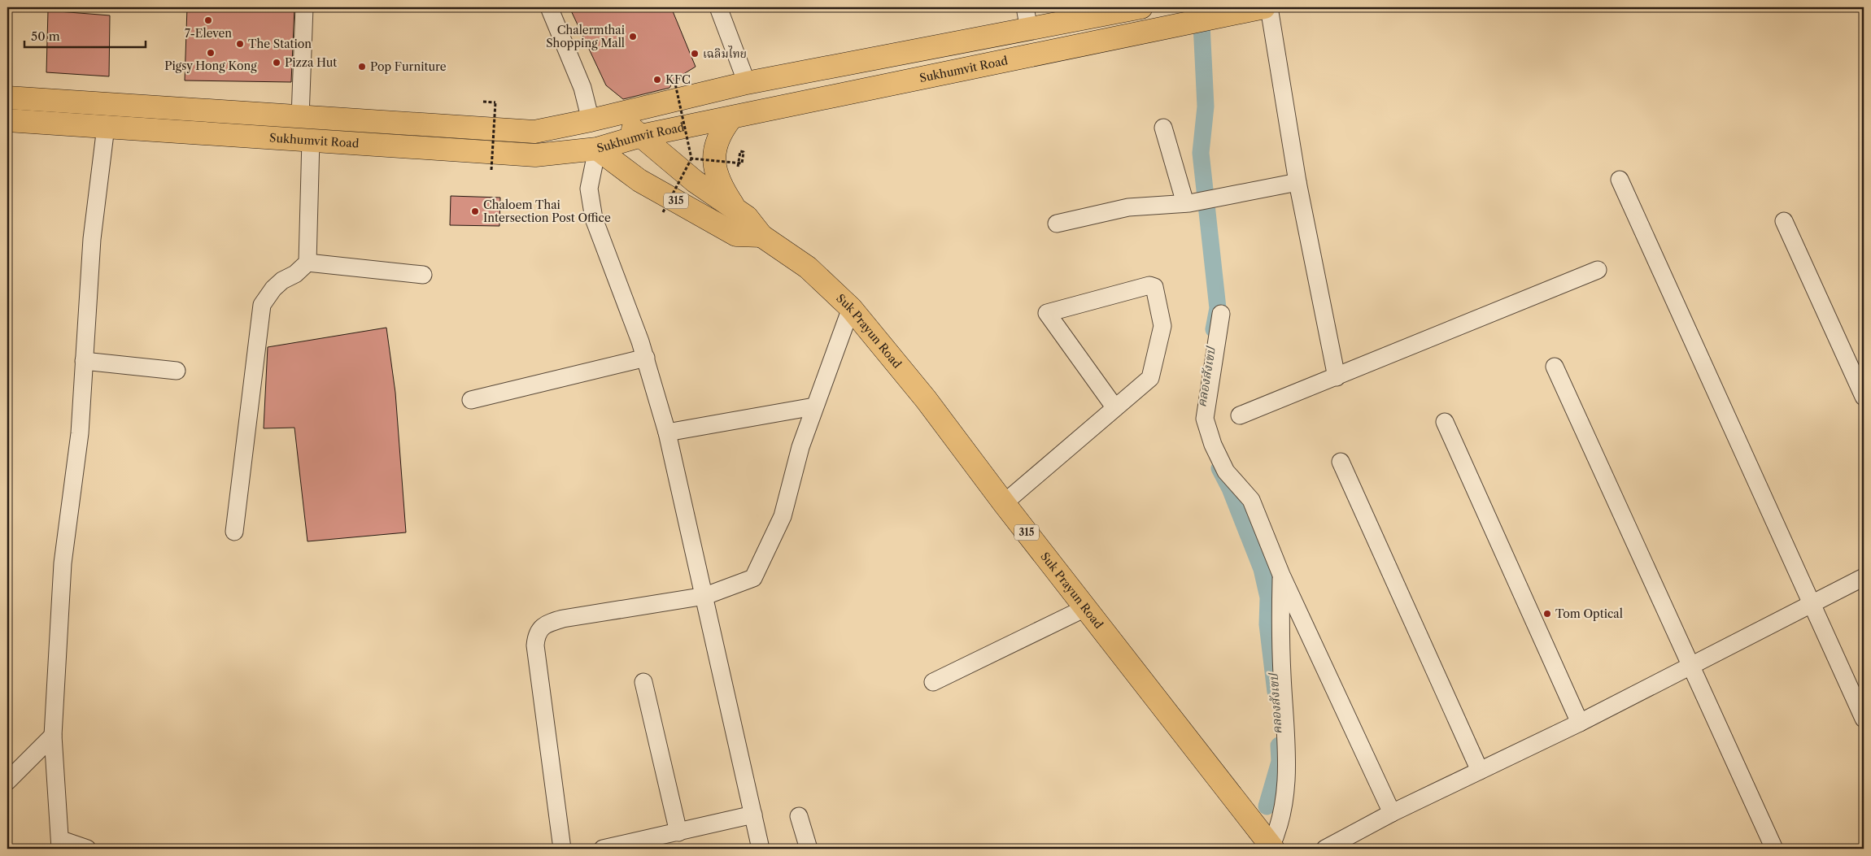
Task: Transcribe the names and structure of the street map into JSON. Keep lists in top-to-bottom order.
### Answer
{
  "streets": {
    "main road": ["Sukhumvit Road", "315", "Suk Prayun Road"]
  },
  "crossings": [
    ["Sukhumvit Road", "315"],
    ["Sukhumvit Road", "Suk Prayun Road"],
    ["315", "Suk Prayun Road"]
  ],
  "water": ["คลองสังเขป"],
  "places": [
    "7-Eleven",
    "Chalermthai Shopping Mall",
    "The Station",
    "Pigsy Hong Kong",
    "เฉลิมไทย",
    "Pizza Hut",
    "Pop Furniture",
    "KFC",
    "Chaloem Thai Intersection Post Office",
    "Tom Optical"
  ],
  "scale_bar": "50 m"
}
